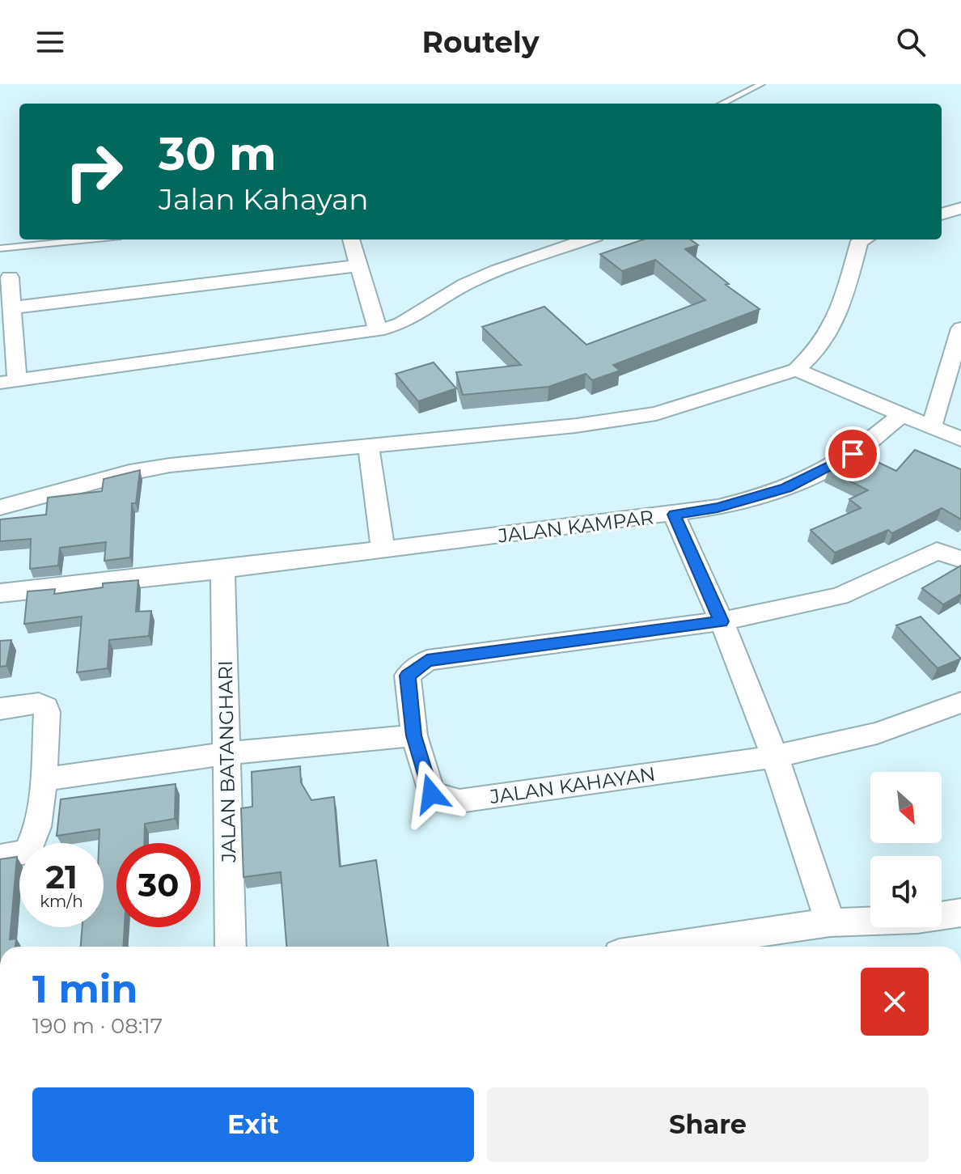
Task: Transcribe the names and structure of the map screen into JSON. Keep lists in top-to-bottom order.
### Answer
{
  "streets": {
    "street": ["JALAN KAMPAR", "JALAN BATANGHARI", "JALAN KAHAYAN"]
  },
  "crossings": [
    ["JALAN KAMPAR", "JALAN BATANGHARI"]
  ],
  "north": "bottom right",
  "page": {
    "header": "Routely",
    "turn": ["30 m", "Jalan Kahayan"],
    "speed": "21 km/h",
    "limit": "30",
    "heading": ["1 min", "190 m · 08:17"],
    "buttons": ["Exit", "Share"]
  }
}
